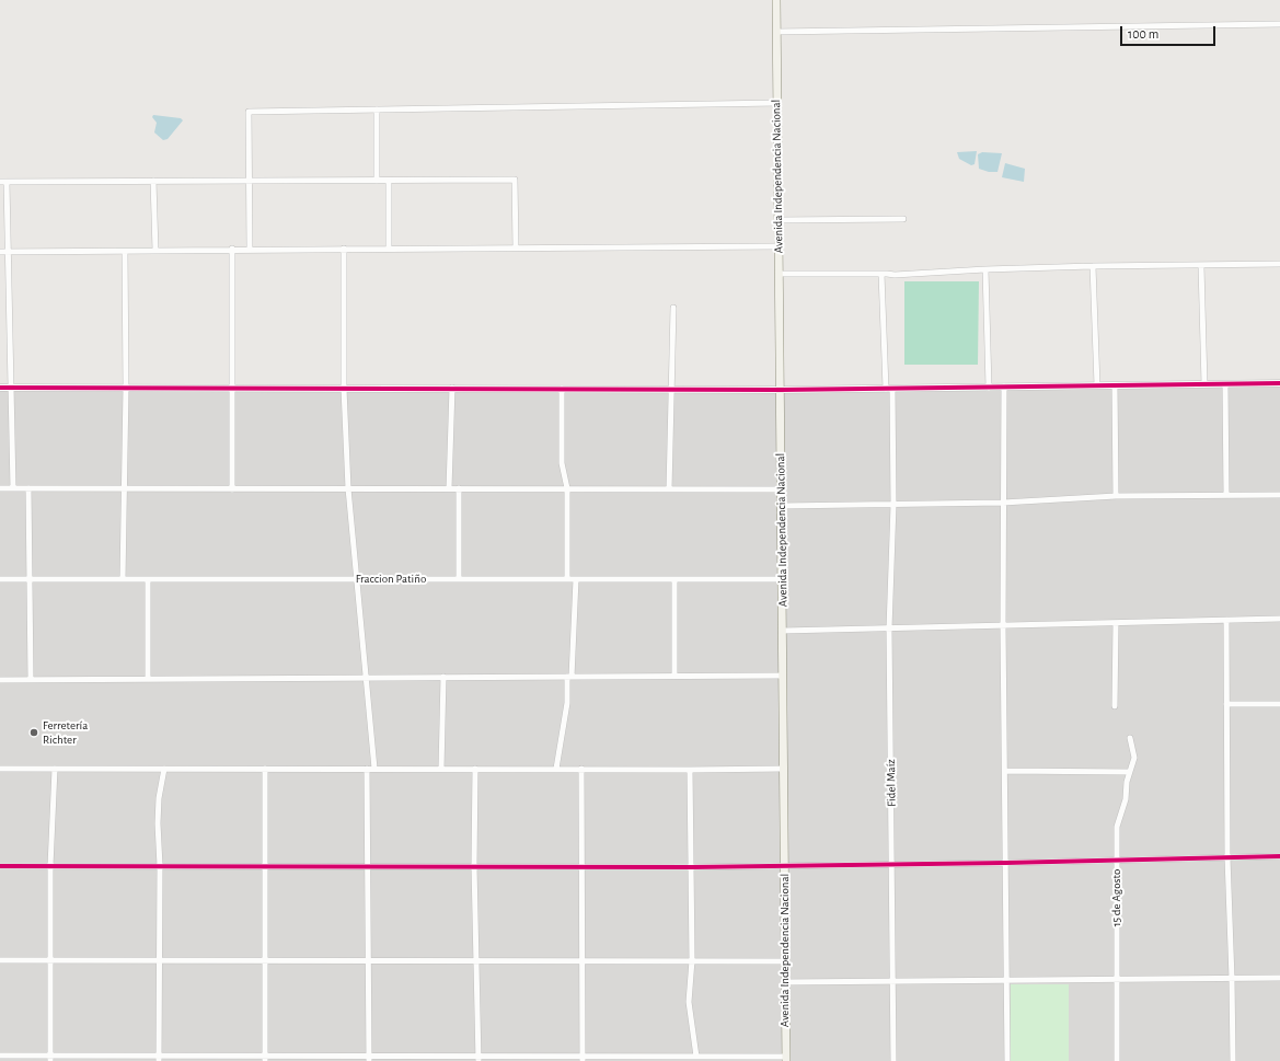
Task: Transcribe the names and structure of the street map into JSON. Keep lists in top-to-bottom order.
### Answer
{
  "streets": {
    "main road": ["Avenida Independencia Nacional"],
    "street": ["Fraccion Patiño", "Fidel Maíz", "15 de Agosto"]
  },
  "crossings": [
    ["Avenida Independencia Nacional", "Fraccion Patiño"]
  ],
  "places": ["Ferretería Richter"],
  "scale_bar": "100 m"
}
